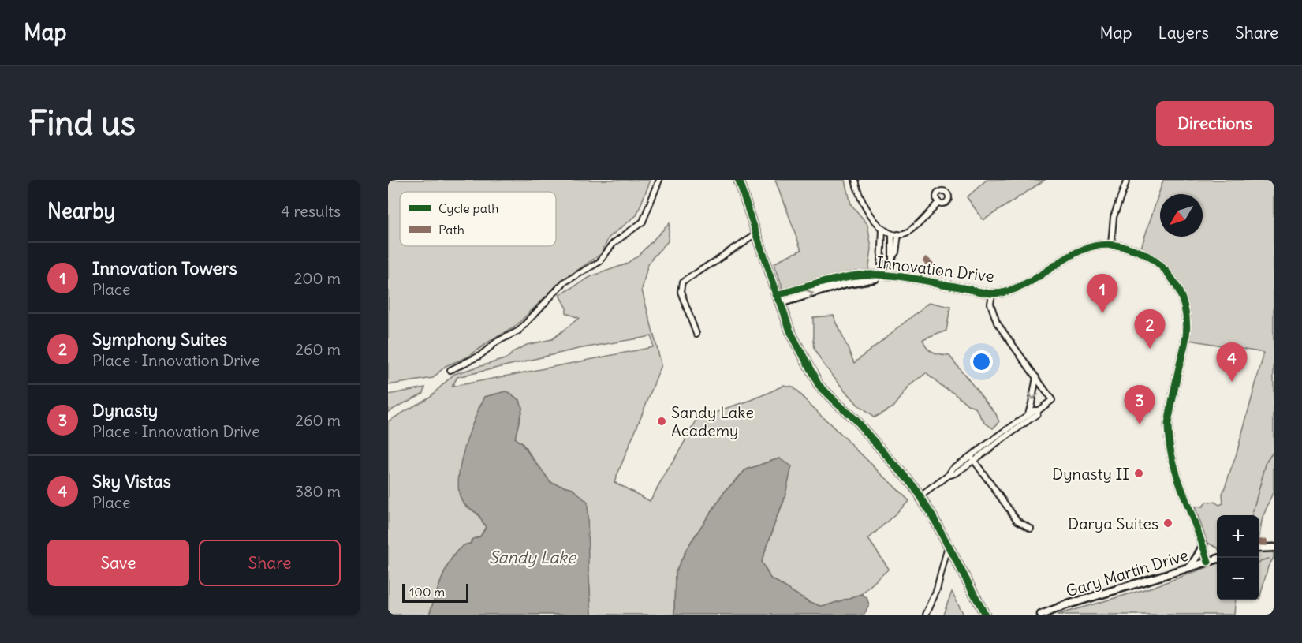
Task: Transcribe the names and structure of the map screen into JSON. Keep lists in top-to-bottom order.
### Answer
{
  "streets": {
    "street": ["Innovation Drive", "Gary Martin Drive"]
  },
  "crossings": [
    ["Innovation Drive", "Gary Martin Drive"]
  ],
  "water": ["Sandy Lake"],
  "places": ["Sandy Lake Academy", "Dynasty II", "Darya Suites"],
  "legend": ["Cycle path", "Path"],
  "scale_bar": "100 m",
  "north": "bottom left",
  "page": {
    "header": "Map",
    "nav": ["Map", "Layers", "Share"],
    "buttons": [
      "Directions",
      ["Save", "Share"]
    ],
    "title": "Find us",
    "heading": ["Nearby", "4 results"],
    "list": [
      {
        "mark": "1",
        "name": "Innovation Towers",
        "note": "Place",
        "value": "200 m"
      },
      {
        "mark": "2",
        "name": "Symphony Suites",
        "note": "Place · Innovation Drive",
        "value": "260 m"
      },
      {
        "mark": "3",
        "name": "Dynasty",
        "note": "Place · Innovation Drive",
        "value": "260 m"
      },
      {
        "mark": "4",
        "name": "Sky Vistas",
        "note": "Place",
        "value": "380 m"
      }
    ],
    "pins": [
      "1",
      "2",
      "4",
      "3"
    ],
    "map_buttons": ["+", "−"],
    "scale": "100 m"
  }
}
